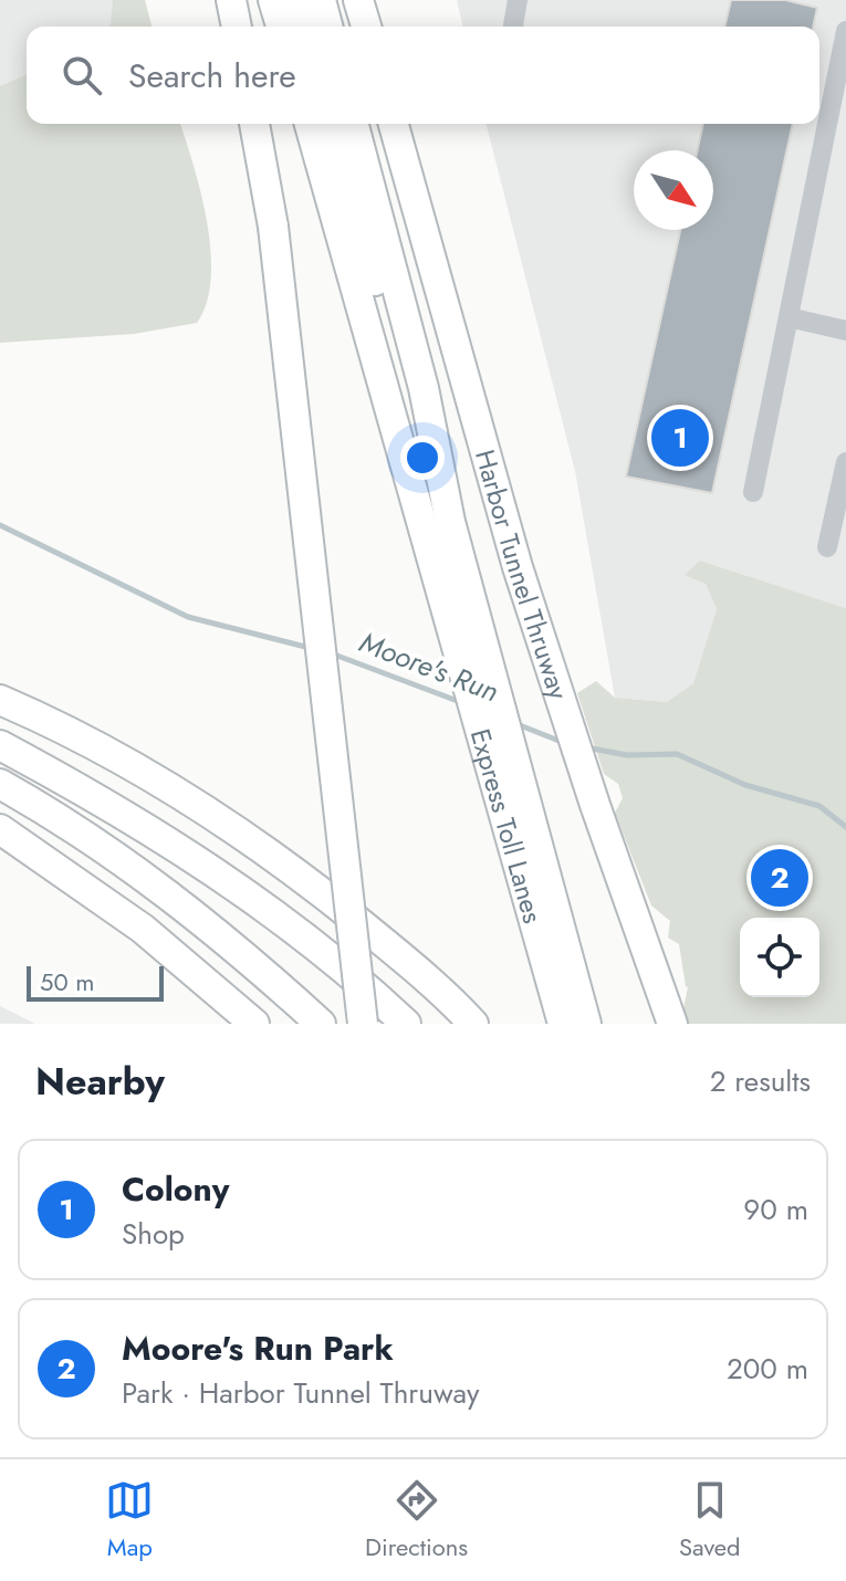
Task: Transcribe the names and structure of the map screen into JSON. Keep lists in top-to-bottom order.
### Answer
{
  "streets": {
    "highway": ["Harbor Tunnel Thruway", "Express Toll Lanes"]
  },
  "water": ["Moore's Run"],
  "scale_bar": "50 m",
  "north": "bottom right",
  "page": {
    "search": "Search here",
    "pins": ["1", "2"],
    "scale": "50 m",
    "heading": ["Nearby", "2 results"],
    "list": [
      {
        "mark": "1",
        "name": "Colony",
        "note": "Shop",
        "value": "90 m"
      },
      {
        "mark": "2",
        "name": "Moore's Run Park",
        "note": "Park · Harbor Tunnel Thruway",
        "value": "200 m"
      }
    ],
    "nav": ["Map", "Directions", "Saved"]
  }
}
